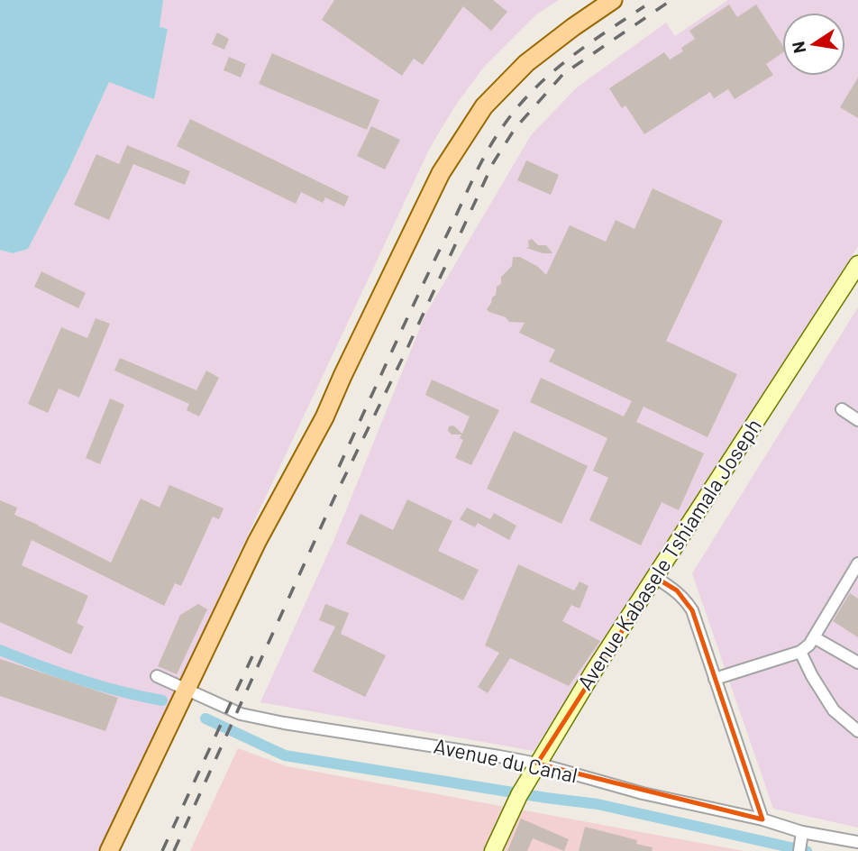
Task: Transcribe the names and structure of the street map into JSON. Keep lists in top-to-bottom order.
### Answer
{
  "streets": {
    "main road": ["Avenue Kabasele Tshiamala Joseph"],
    "street": ["Avenue du Canal"]
  },
  "crossings": [
    ["Avenue Kabasele Tshiamala Joseph", "Avenue du Canal"]
  ],
  "north": "left"
}
